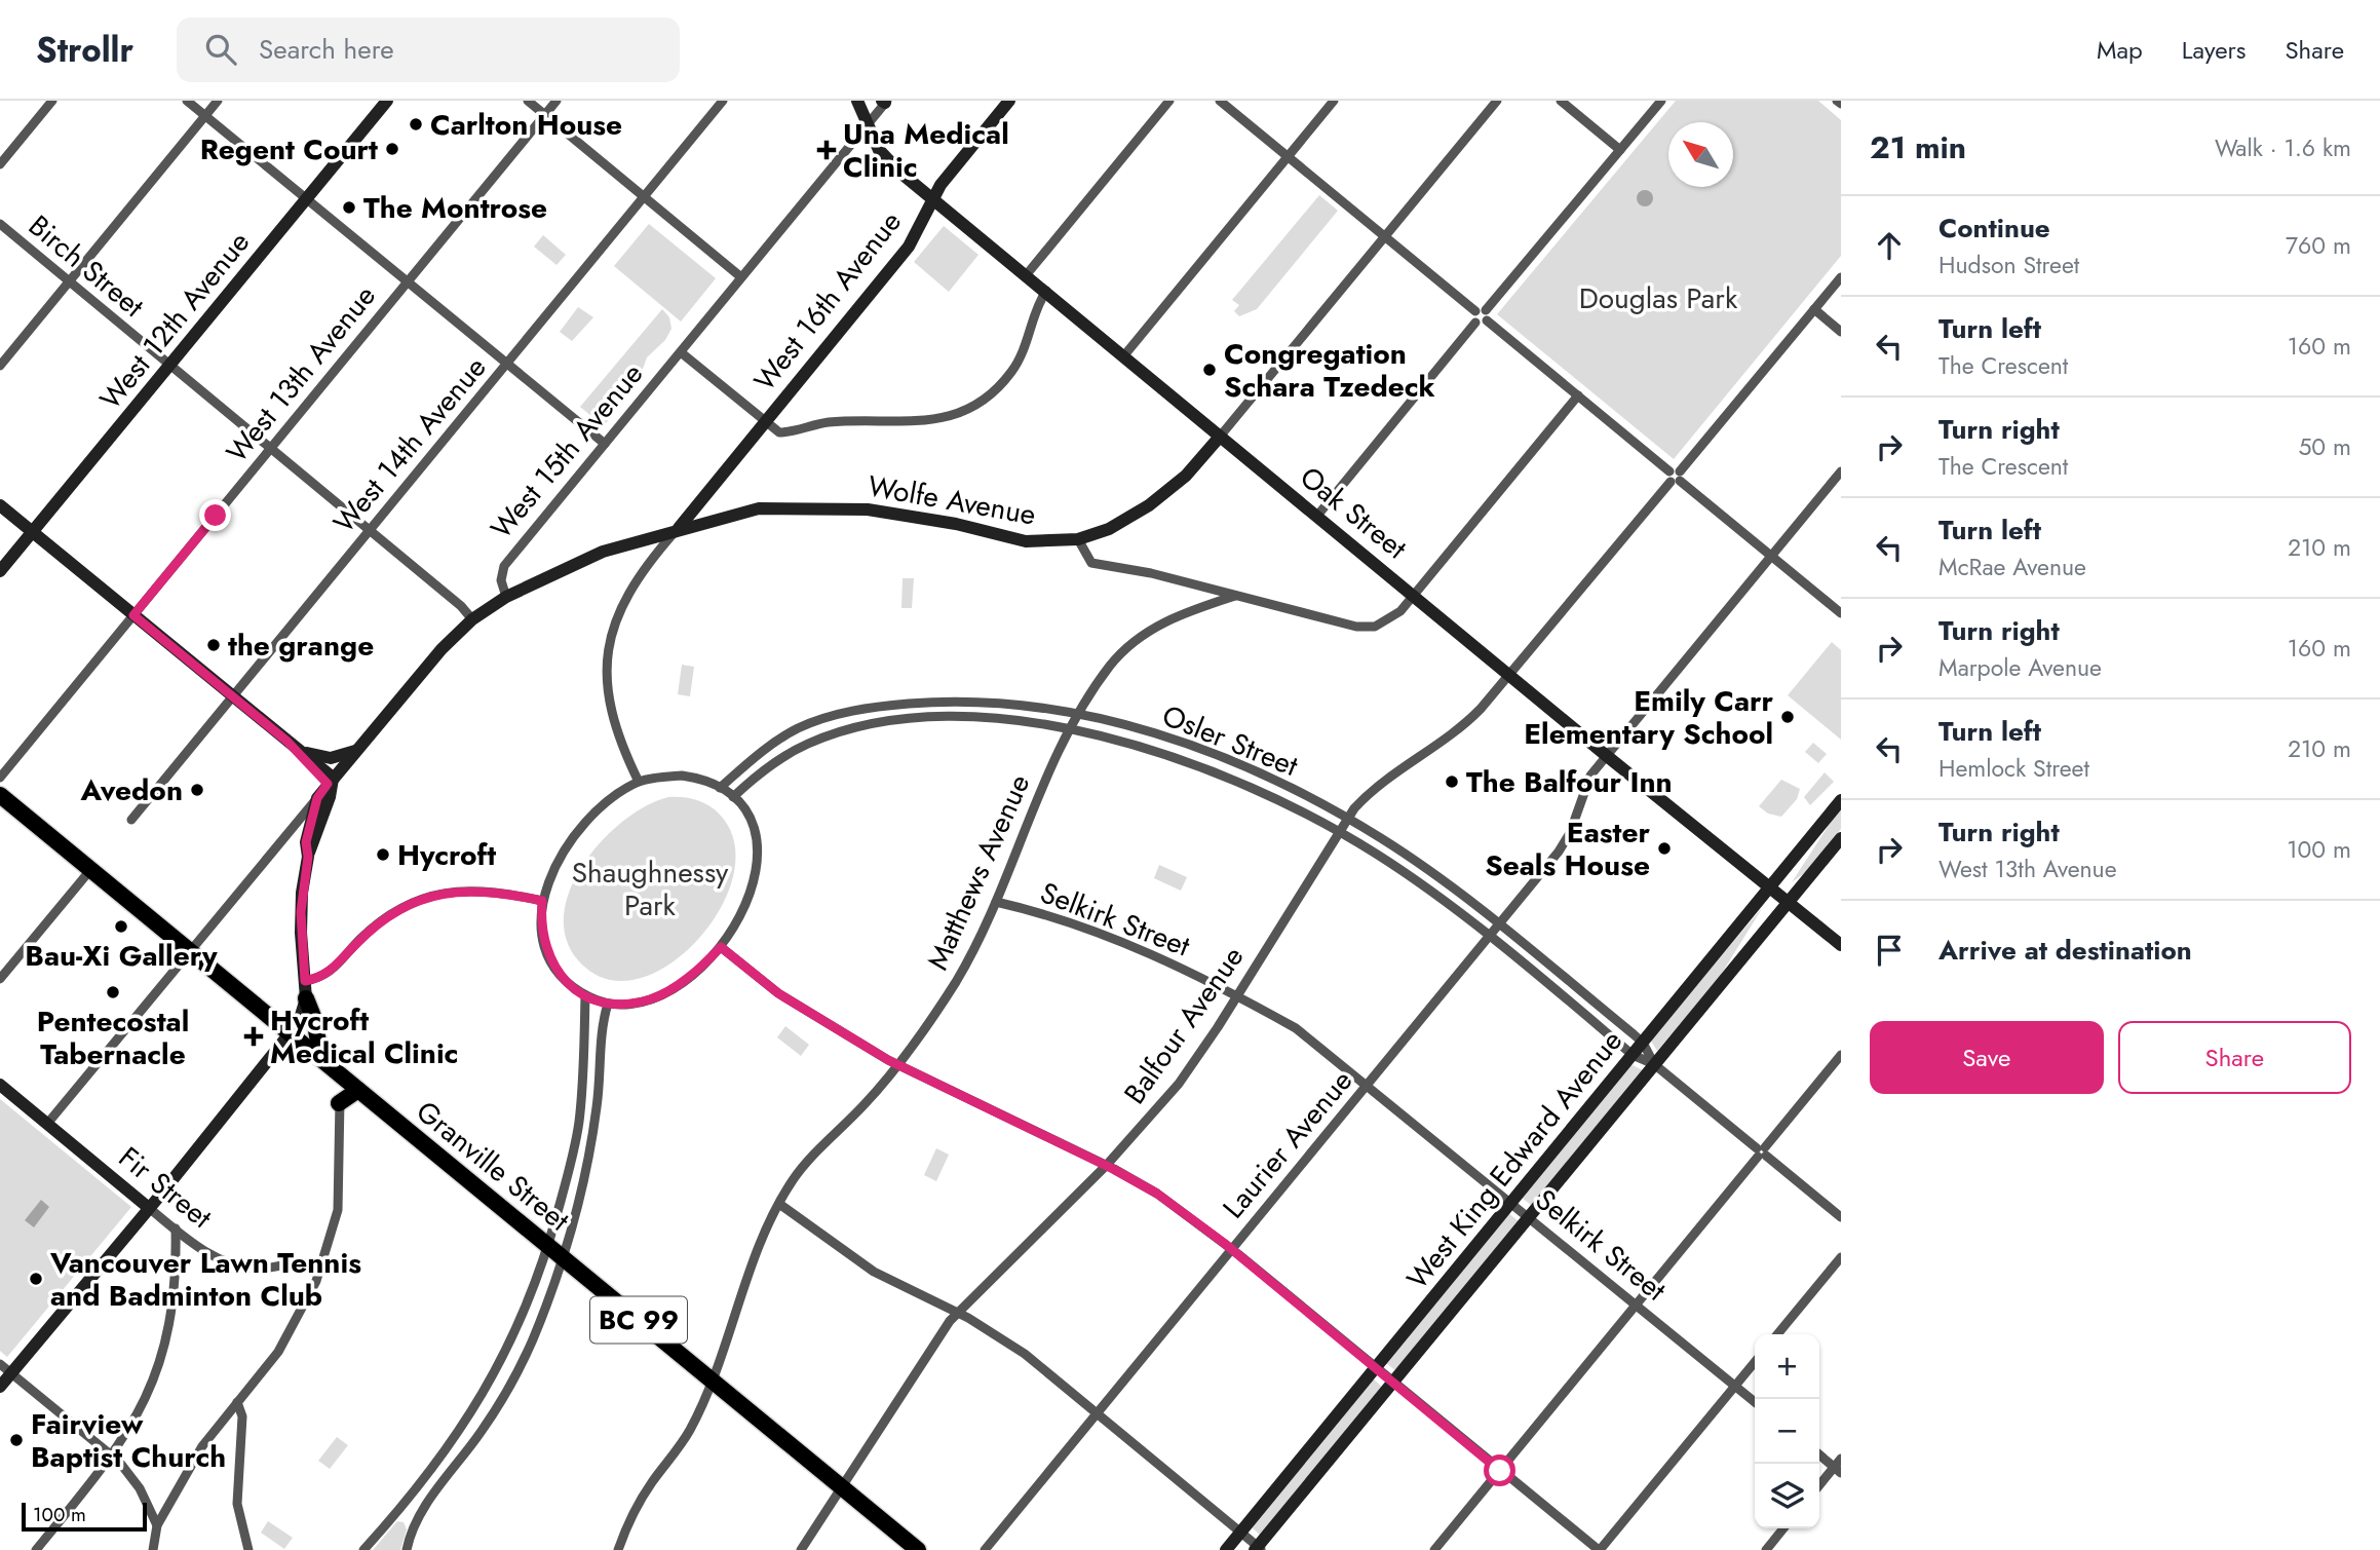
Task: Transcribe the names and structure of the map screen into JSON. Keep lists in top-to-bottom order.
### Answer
{
  "streets": {
    "highway": ["Granville Street", "BC 99"],
    "main road": [
      "West 16th Avenue",
      "West 12th Avenue",
      "Wolfe Avenue",
      "Oak Street",
      "West King Edward Avenue",
      "Fir Street"
    ],
    "street": [
      "Birch Street",
      "West 13th Avenue",
      "West 14th Avenue",
      "West 15th Avenue",
      "Osler Street",
      "Matthews Avenue",
      "Selkirk Street",
      "Balfour Avenue",
      "Laurier Avenue"
    ]
  },
  "crossings": [
    ["Birch Street", "West 12th Avenue"],
    ["Birch Street", "West 13th Avenue"],
    ["Birch Street", "West 14th Avenue"],
    ["West 16th Avenue", "Wolfe Avenue"],
    ["West 16th Avenue", "Oak Street"],
    ["West 15th Avenue", "Wolfe Avenue"],
    ["West 15th Avenue", "Oak Street"],
    ["Wolfe Avenue", "Oak Street"],
    ["Oak Street", "Balfour Avenue"],
    ["Oak Street", "Laurier Avenue"],
    ["Oak Street", "West King Edward Avenue"],
    ["Osler Street", "Matthews Avenue"],
    ["Osler Street", "Balfour Avenue"],
    ["Osler Street", "Laurier Avenue"],
    ["Osler Street", "West King Edward Avenue"],
    ["Matthews Avenue", "Selkirk Street"],
    ["Matthews Avenue", "Granville Street"],
    ["Selkirk Street", "Balfour Avenue"],
    ["Selkirk Street", "Laurier Avenue"],
    ["Selkirk Street", "West King Edward Avenue"],
    ["Balfour Avenue", "Granville Street"]
  ],
  "parks": ["Douglas Park", "Shaughnessy Park"],
  "places": {
    "other": [
      "Carlton House",
      "Regent Court",
      "The Montrose",
      "Congregation Schara Tzedeck",
      "the grange",
      "Emily Carr Elementary School",
      "The Balfour Inn",
      "Avedon",
      "Easter Seals House",
      "Hycroft",
      "Bau-Xi Gallery",
      "Pentecostal Tabernacle",
      "Vancouver Lawn Tennis and Badminton Club",
      "Fairview Baptist Church"
    ],
    "health": ["Una Medical Clinic", "Hycroft Medical Clinic"]
  },
  "scale_bar": "100 m",
  "north": "top left",
  "page": {
    "header": "Strollr",
    "search": "Search here",
    "nav": ["Map", "Layers", "Share"],
    "heading": ["21 min", "Walk · 1.6 km"],
    "list": [
      ["Continue", "Hudson Street", "760 m"],
      ["Turn left", "The Crescent", "160 m"],
      ["Turn right", "The Crescent", "50 m"],
      ["Turn left", "McRae Avenue", "210 m"],
      ["Turn right", "Marpole Avenue", "160 m"],
      ["Turn left", "Hemlock Street", "210 m"],
      ["Turn right", "West 13th Avenue", "100 m"],
      "Arrive at destination"
    ],
    "buttons": ["Save", "Share"],
    "map_buttons": ["+", "−"],
    "scale": "100 m"
  }
}
